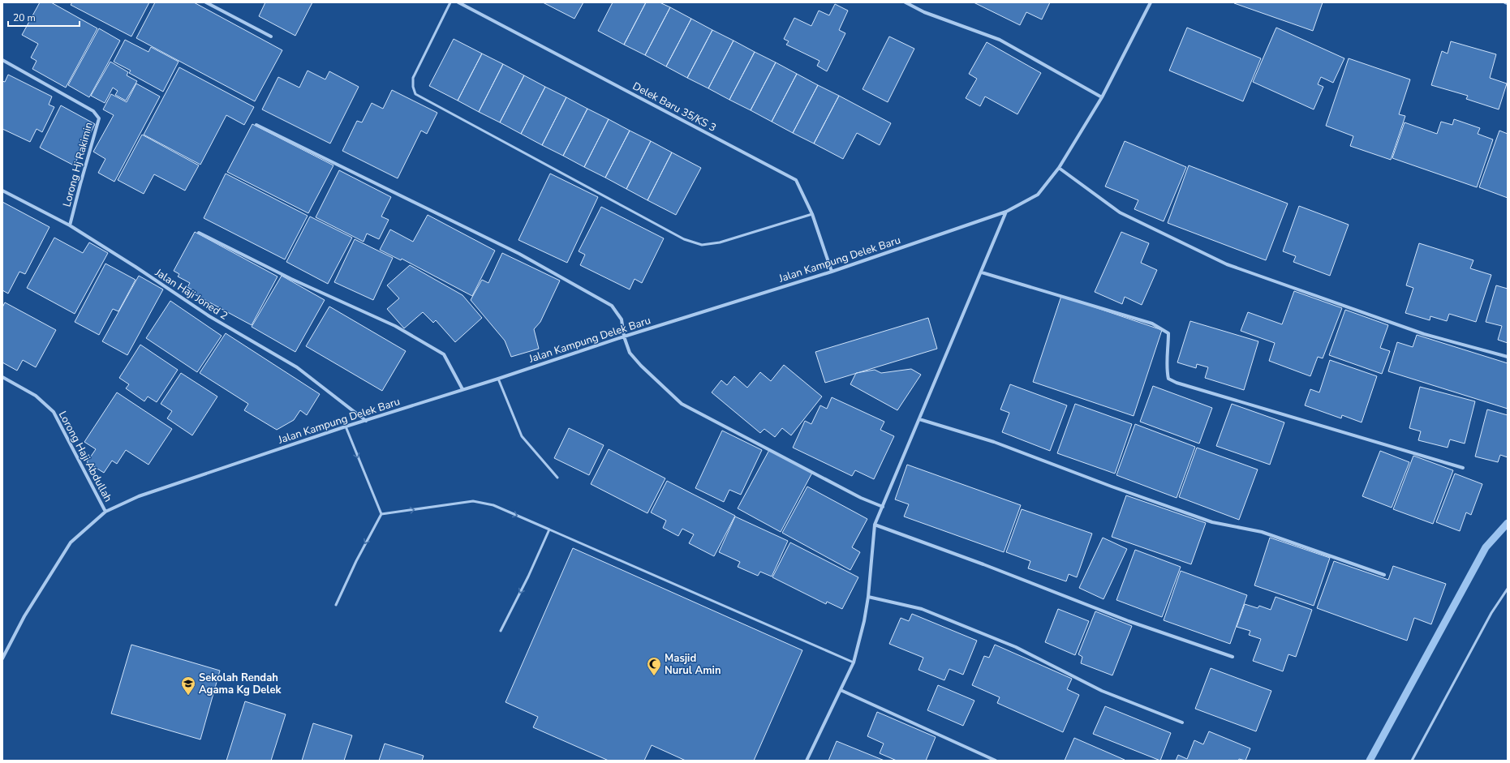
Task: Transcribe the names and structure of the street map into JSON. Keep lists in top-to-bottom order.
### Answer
{
  "streets": {
    "street": [
      "Delek Baru 35/KS 3",
      "Lorong Hj Rakimin",
      "Jalan Kampung Delek Baru",
      "Jalan Haji Joned 2",
      "Lorong Haji Abdullah"
    ]
  },
  "crossings": [
    ["Delek Baru 35/KS 3", "Jalan Kampung Delek Baru"],
    ["Lorong Hj Rakimin", "Jalan Haji Joned 2"],
    ["Jalan Kampung Delek Baru", "Jalan Haji Joned 2"],
    ["Jalan Kampung Delek Baru", "Lorong Haji Abdullah"]
  ],
  "places": {
    "mosque": ["Masjid Nurul Amin"],
    "school or university": ["Sekolah Rendah Agama Kg Delek"]
  },
  "scale_bar": "20 m"
}
